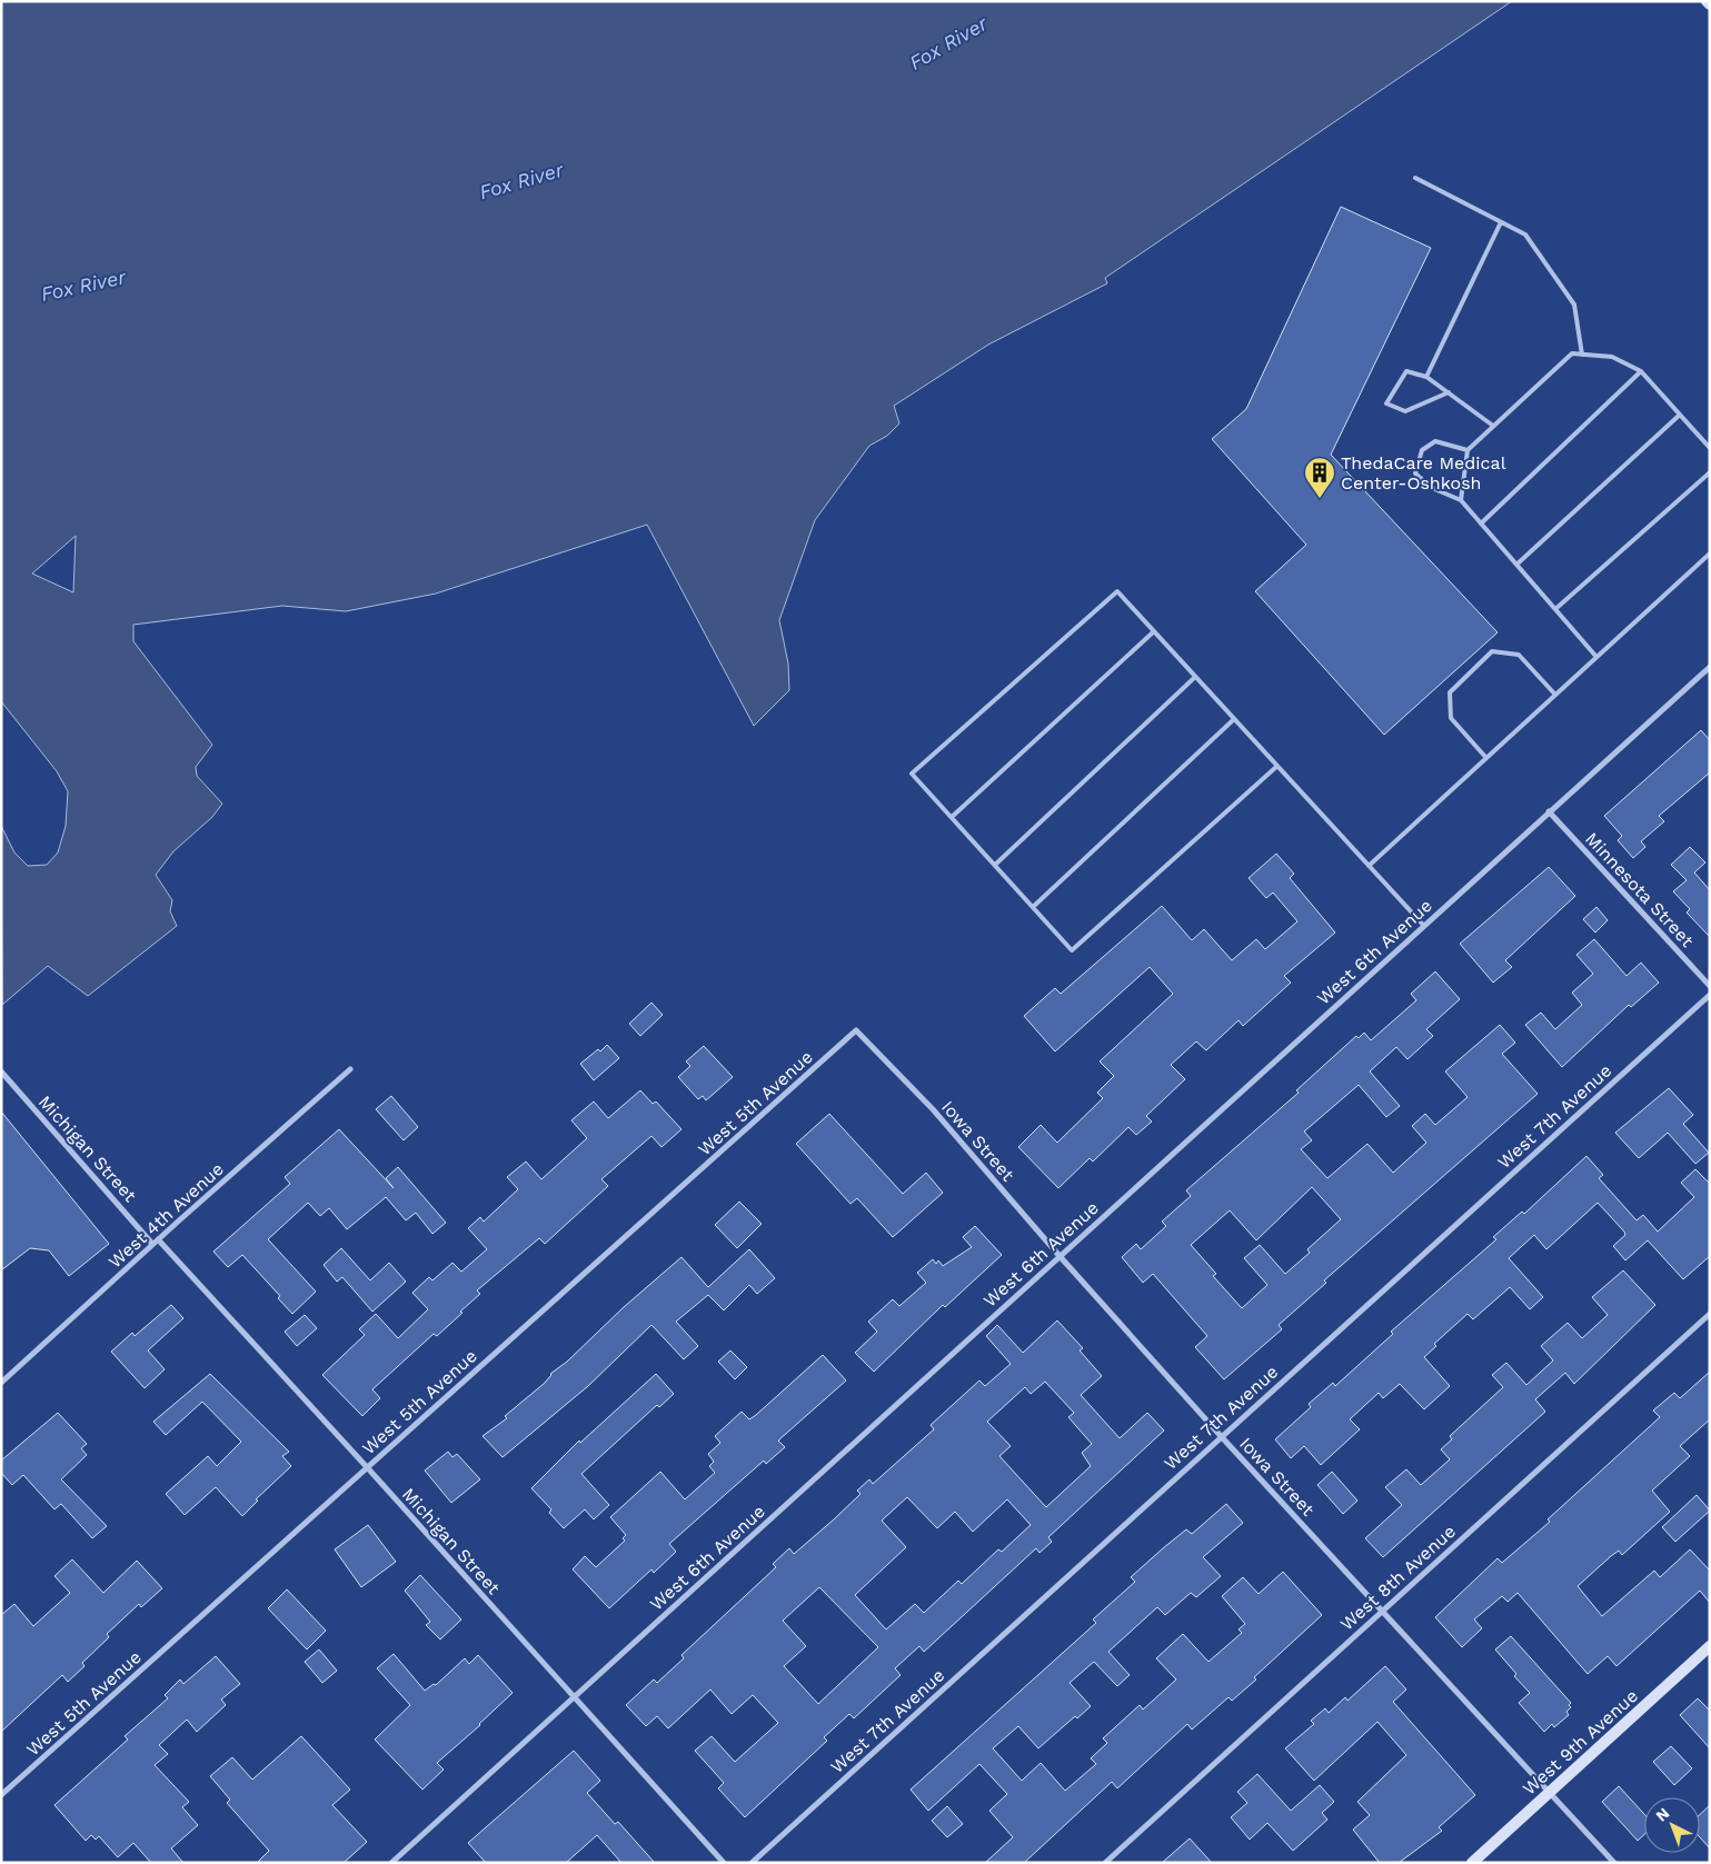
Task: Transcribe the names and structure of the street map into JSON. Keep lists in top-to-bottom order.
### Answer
{
  "streets": {
    "main road": ["West 9th Avenue"],
    "street": [
      "Minnesota Street",
      "West 6th Avenue",
      "West 5th Avenue",
      "West 7th Avenue",
      "Iowa Street",
      "Michigan Street",
      "West 4th Avenue",
      "West 8th Avenue"
    ]
  },
  "crossings": [
    ["Minnesota Street", "West 6th Avenue"],
    ["West 6th Avenue", "Iowa Street"],
    ["West 6th Avenue", "Michigan Street"],
    ["West 5th Avenue", "Iowa Street"],
    ["West 5th Avenue", "Michigan Street"],
    ["West 7th Avenue", "Iowa Street"],
    ["Iowa Street", "West 8th Avenue"],
    ["Iowa Street", "West 9th Avenue"],
    ["Michigan Street", "West 4th Avenue"]
  ],
  "water": ["Fox River"],
  "places": {
    "building": ["ThedaCare Medical Center-Oshkosh"]
  },
  "north": "top left"
}
